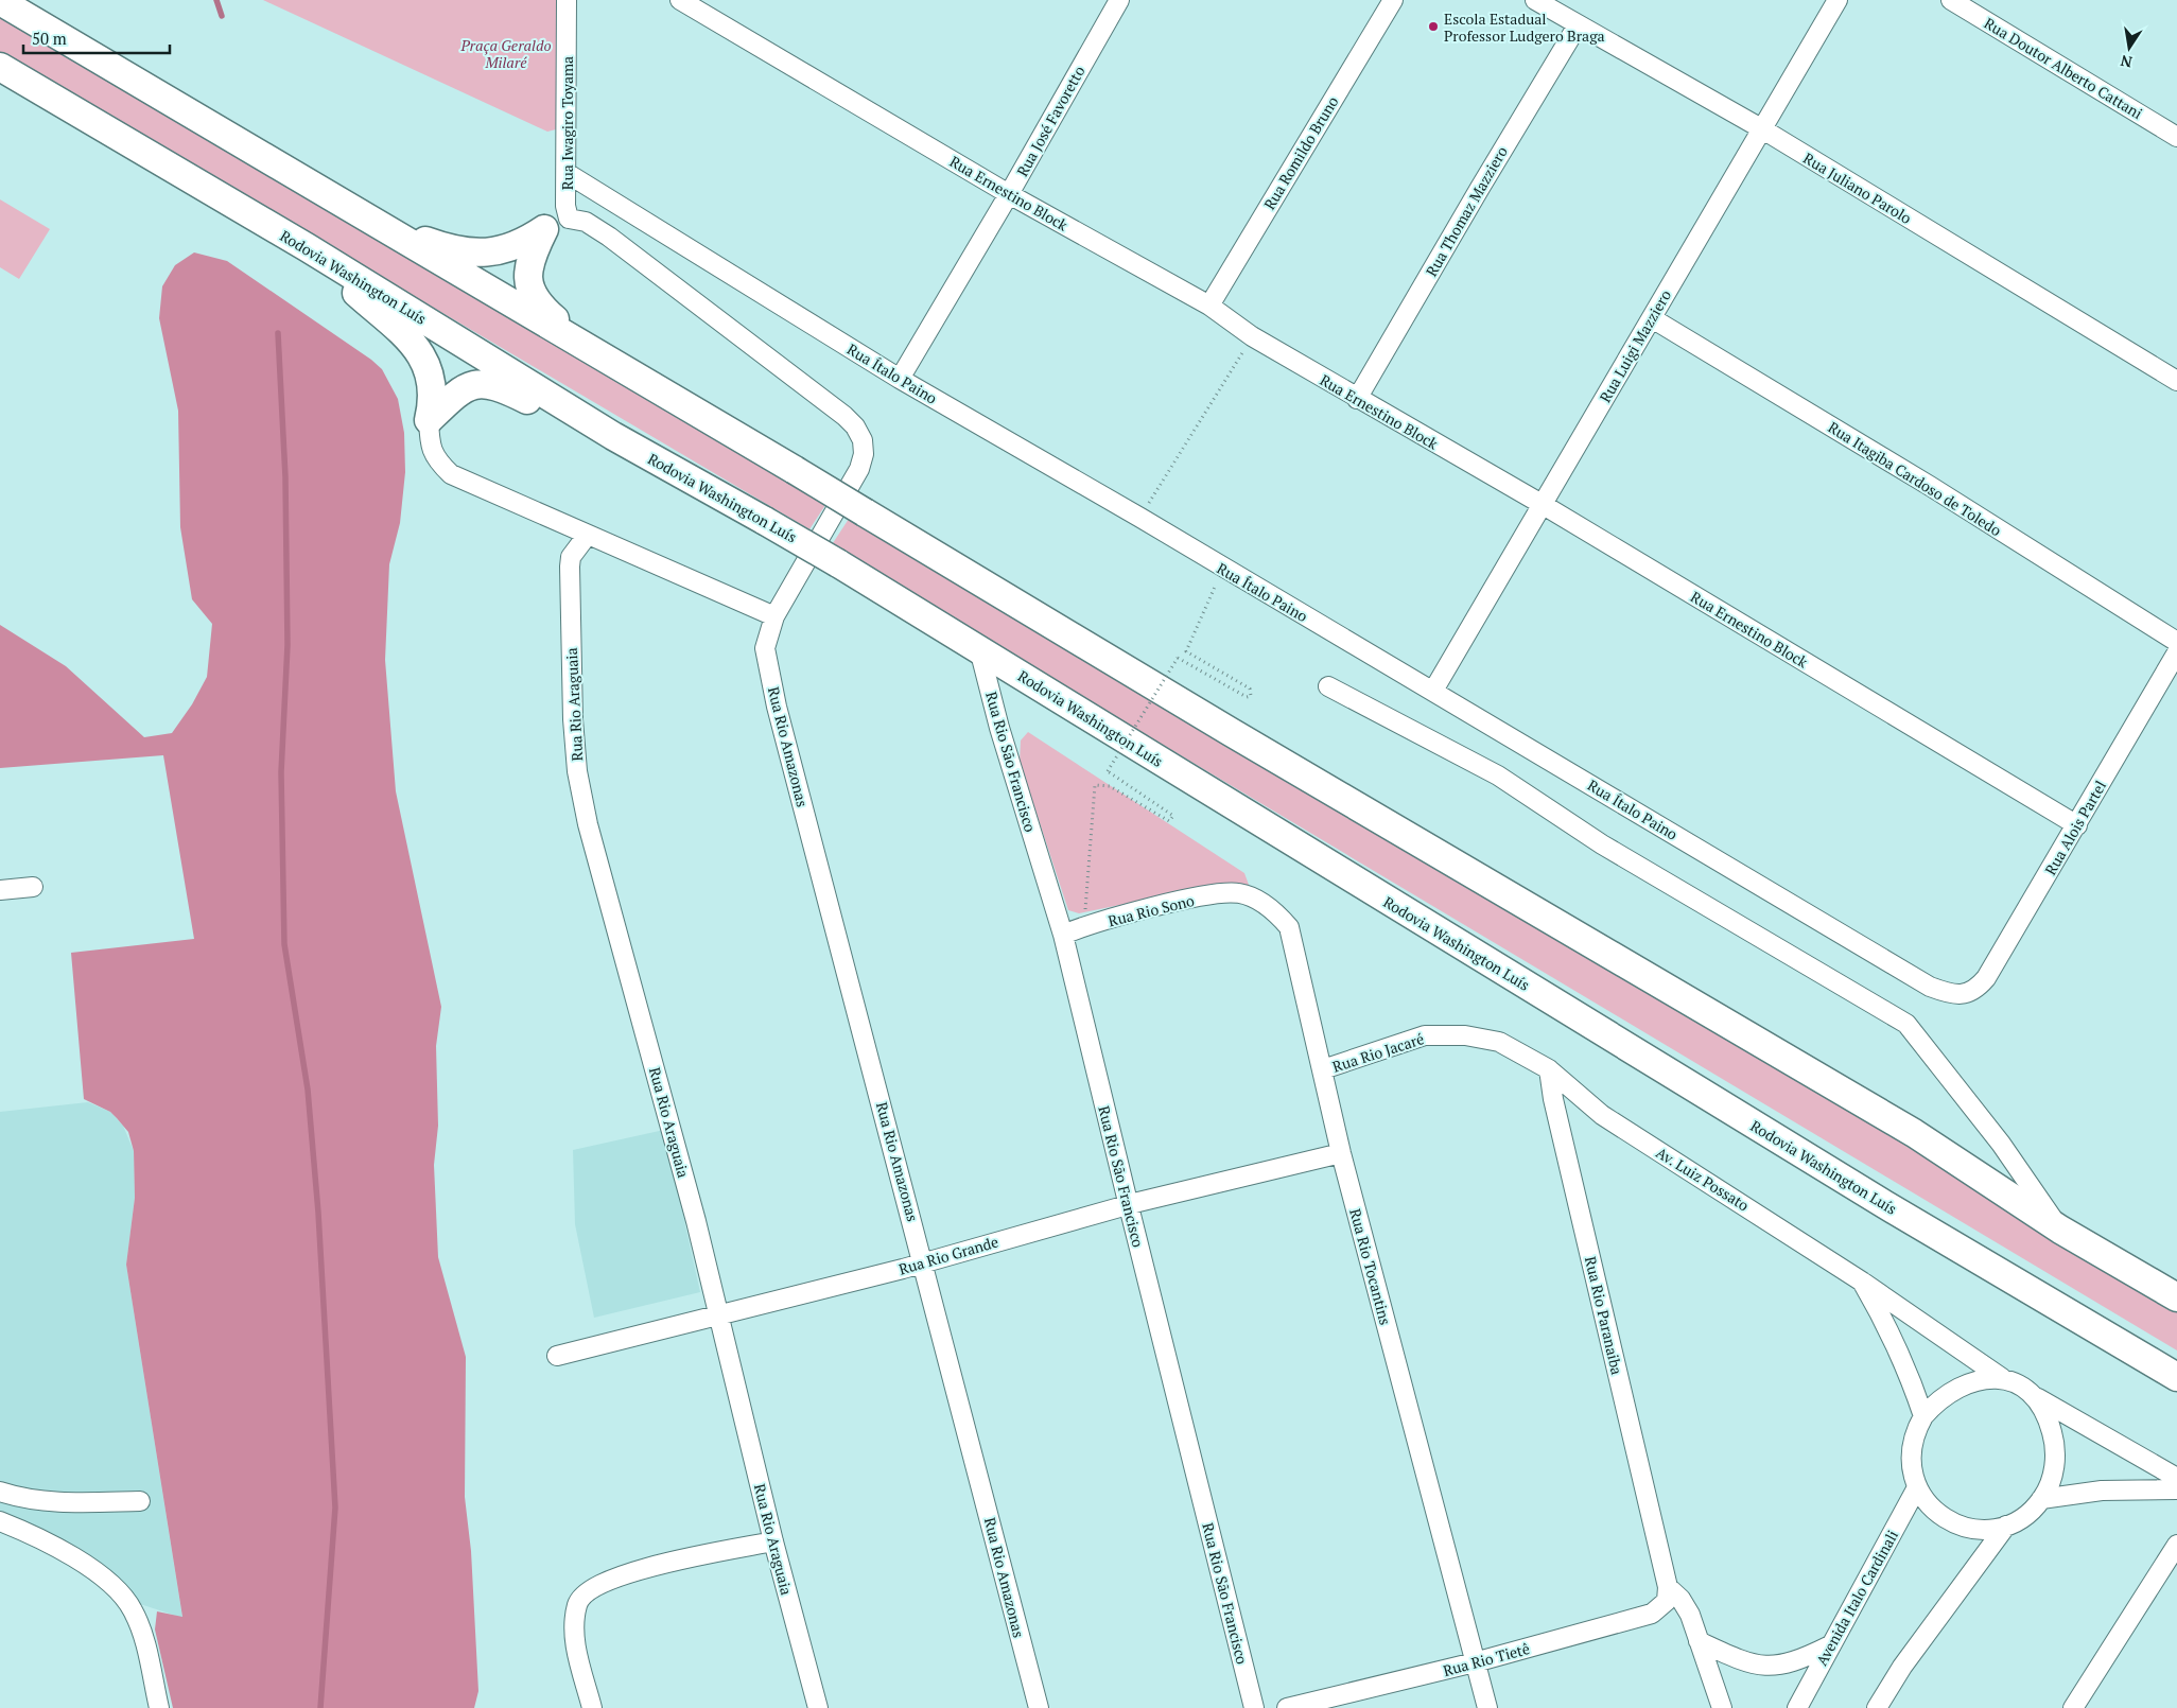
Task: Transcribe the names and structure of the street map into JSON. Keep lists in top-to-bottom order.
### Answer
{
  "streets": {
    "highway": ["Rodovia Washington Luís"],
    "street": [
      "Rua Doutor Alberto Cattani",
      "Rua José Favoretto",
      "Rua Iwagiro Toyama",
      "Rua Romildo Bruno",
      "Rua Juliano Parolo",
      "Rua Ernestino Block",
      "Rua Thomaz Mazziero",
      "Rua Luigi Mazziero",
      "Rua Ítalo Paino",
      "Rua Itagiba Cardoso de Toledo",
      "Rua Rio Araguaia",
      "Rua Rio Amazonas",
      "Rua Rio São Francisco",
      "Rua Alois Partel",
      "Rua Rio Sono",
      "Rua Rio Jacaré",
      "Av. Luiz Possato",
      "Rua Rio Grande",
      "Rua Rio Tocantins",
      "Rua Rio Paranaiba",
      "Avenida Italo Cardinali",
      "Rua Rio Tietê"
    ]
  },
  "crossings": [
    ["Rua José Favoretto", "Rua Ernestino Block"],
    ["Rua José Favoretto", "Rua Ítalo Paino"],
    ["Rua Iwagiro Toyama", "Rua Ítalo Paino"],
    ["Rua Iwagiro Toyama", "Rua Rio Amazonas"],
    ["Rua Romildo Bruno", "Rua Ernestino Block"],
    ["Rua Juliano Parolo", "Rua Thomaz Mazziero"],
    ["Rua Juliano Parolo", "Rua Luigi Mazziero"],
    ["Rua Ernestino Block", "Rua Thomaz Mazziero"],
    ["Rua Ernestino Block", "Rua Luigi Mazziero"],
    ["Rua Ernestino Block", "Rua Alois Partel"],
    ["Rodovia Washington Luís", "Rua Rio São Francisco"],
    ["Rua Luigi Mazziero", "Rua Ítalo Paino"],
    ["Rua Luigi Mazziero", "Rua Itagiba Cardoso de Toledo"],
    ["Rua Ítalo Paino", "Rua Alois Partel"],
    ["Rua Rio Araguaia", "Rua Rio Grande"],
    ["Rua Rio Amazonas", "Rua Rio Grande"],
    ["Rua Rio São Francisco", "Rua Rio Sono"],
    ["Rua Rio São Francisco", "Rua Rio Grande"],
    ["Rua Rio Sono", "Rua Rio Tocantins"],
    ["Rua Rio Jacaré", "Av. Luiz Possato"],
    ["Rua Rio Jacaré", "Rua Rio Tocantins"],
    ["Rua Rio Jacaré", "Rua Rio Paranaiba"],
    ["Av. Luiz Possato", "Rua Rio Paranaiba"],
    ["Av. Luiz Possato", "Avenida Italo Cardinali"],
    ["Rua Rio Grande", "Rua Rio Tocantins"],
    ["Rua Rio Tocantins", "Rua Rio Tietê"],
    ["Rua Rio Paranaiba", "Rua Rio Tietê"]
  ],
  "parks": ["Praça Geraldo Milaré"],
  "places": ["Escola Estadual Professor Ludgero Braga"],
  "scale_bar": "50 m",
  "north": "bottom"
}
